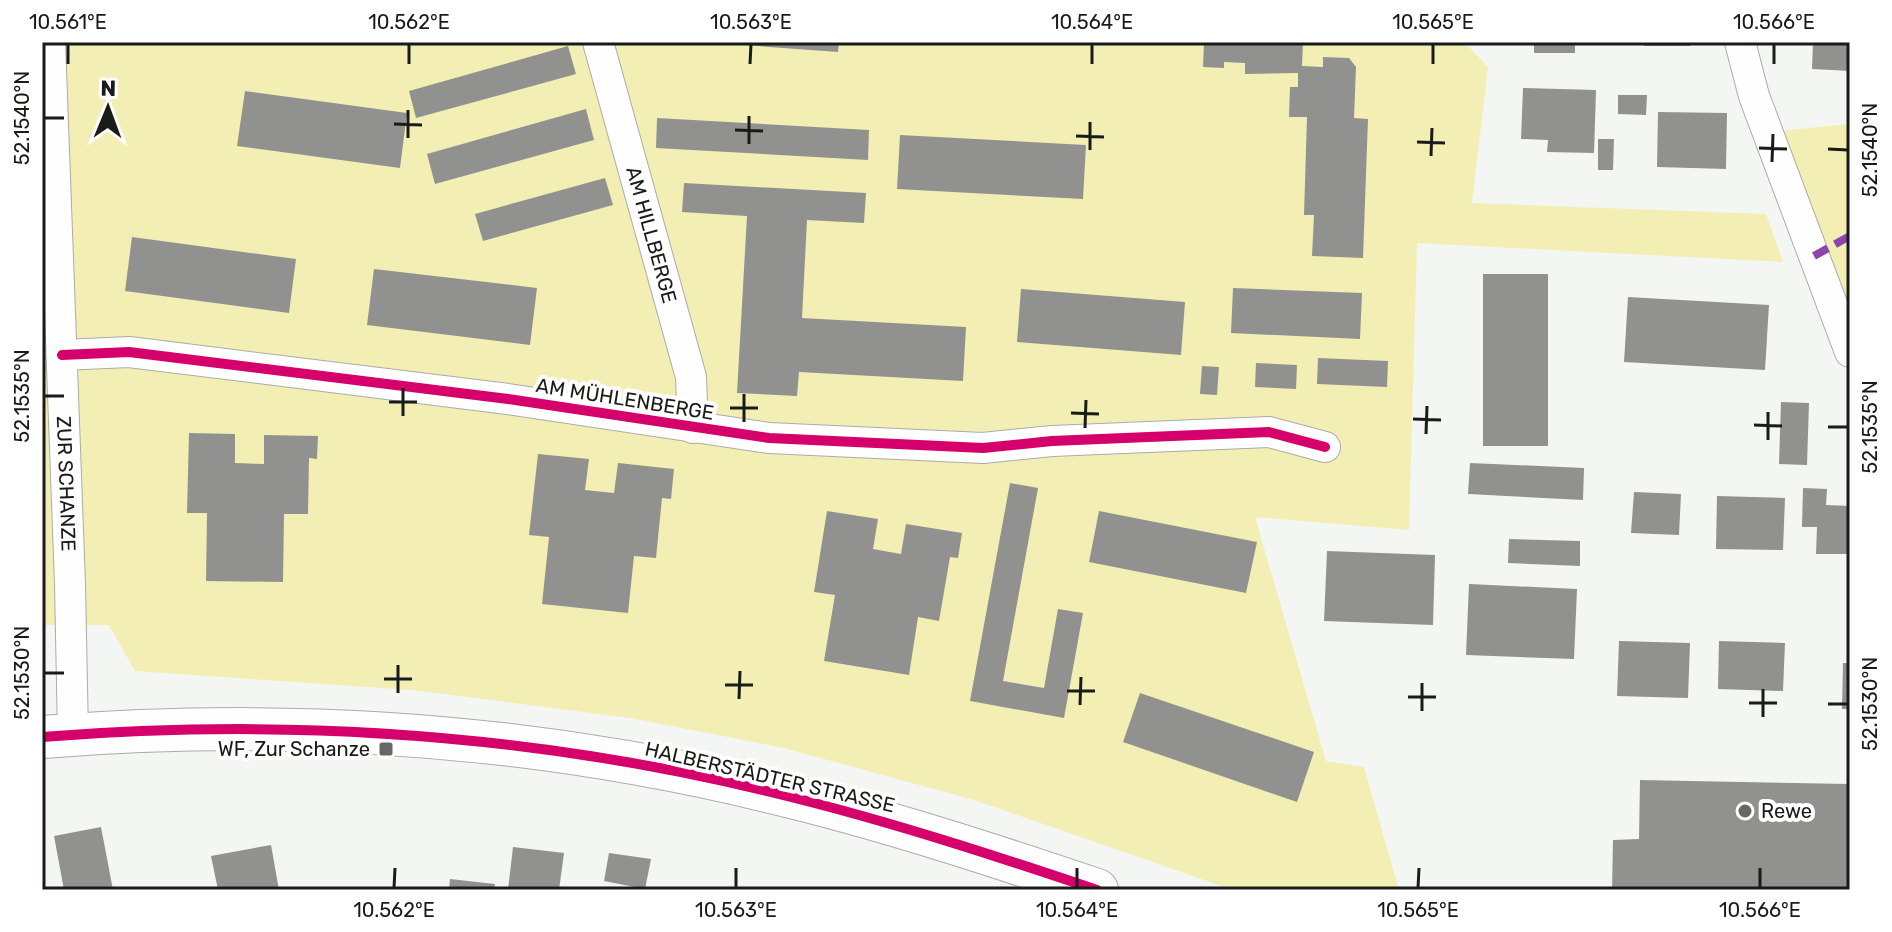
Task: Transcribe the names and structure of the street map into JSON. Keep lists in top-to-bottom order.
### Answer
{
  "streets": {
    "main road": ["HALBERSTÄDTER STRASSE"],
    "street": ["AM HILLBERGE", "AM MÜHLENBERGE", "ZUR SCHANZE"]
  },
  "crossings": [
    ["AM HILLBERGE", "AM MÜHLENBERGE"],
    ["AM MÜHLENBERGE", "ZUR SCHANZE"],
    ["ZUR SCHANZE", "HALBERSTÄDTER STRASSE"]
  ],
  "places": {
    "transit": ["WF, Zur Schanze"],
    "other": ["Rewe"]
  },
  "north": "top",
  "coordinates": [
    "10.561°E",
    "10.562°E",
    "10.563°E",
    "10.564°E",
    "10.565°E",
    "10.566°E",
    "52.1540°N",
    "52.1535°N",
    "52.1530°N"
  ]
}
